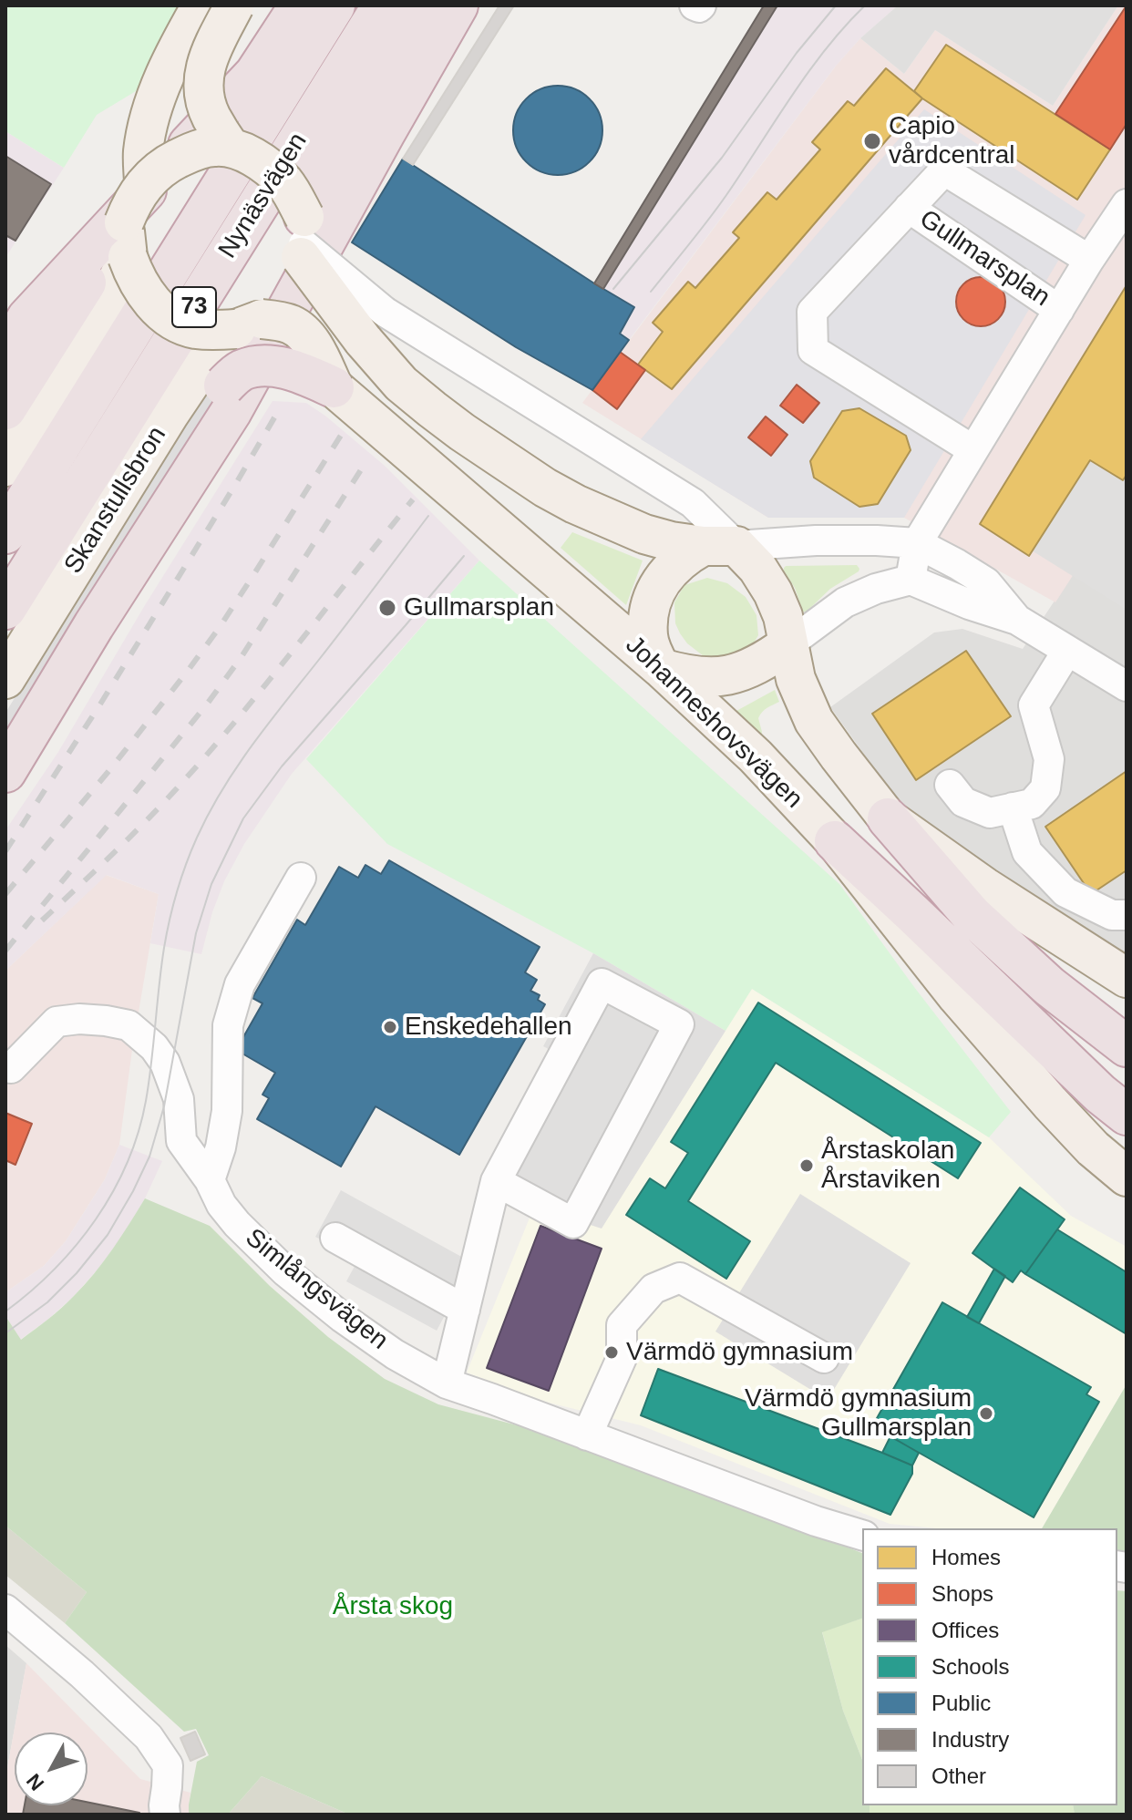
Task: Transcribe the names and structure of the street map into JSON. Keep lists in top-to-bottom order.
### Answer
{
  "streets": {
    "highway": ["Nynäsvägen", "73"],
    "main road": ["Skanstullsbron", "Johanneshovsvägen"],
    "street": ["Gullmarsplan", "Simlångsvägen"]
  },
  "crossings": [
    ["Skanstullsbron", "Johanneshovsvägen"]
  ],
  "parks": ["Årsta skog"],
  "places": [
    "Capio vårdcentral",
    "Gullmarsplan",
    "Enskedehallen",
    "Årstaskolan Årstaviken",
    "Värmdö gymnasium",
    "Värmdö gymnasium Gullmarsplan"
  ],
  "legend": [
    "Homes",
    "Shops",
    "Offices",
    "Schools",
    "Public",
    "Industry",
    "Other"
  ],
  "north": "bottom left"
}
